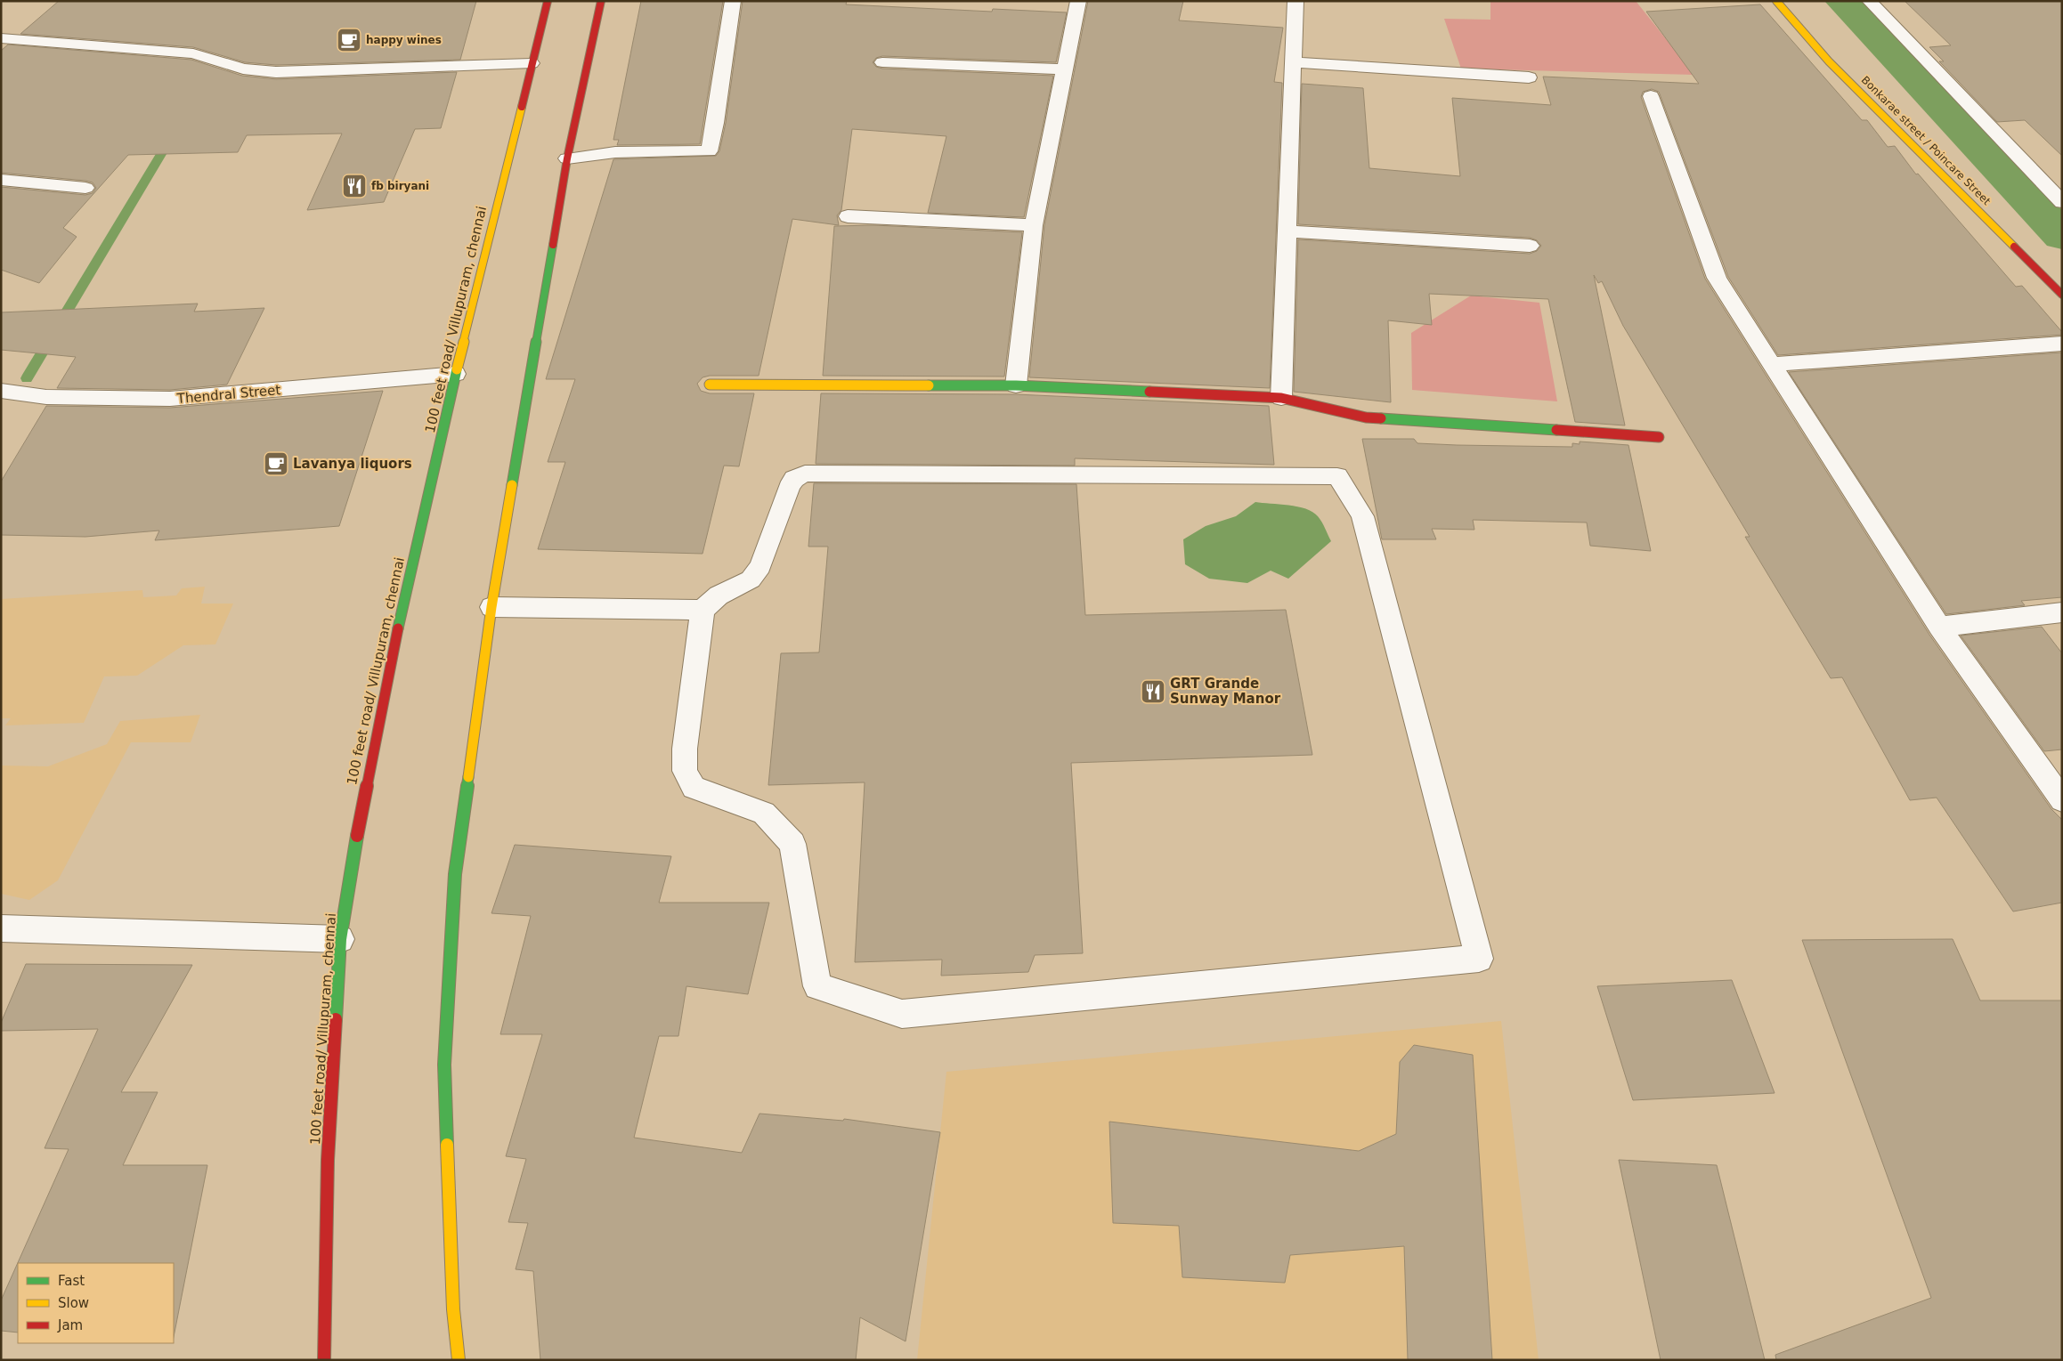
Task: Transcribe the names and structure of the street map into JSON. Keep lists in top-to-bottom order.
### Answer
{
  "streets": {
    "main road": ["Bonkarae street / Poincare Street", "100 feet road/ Villupuram, chennai"],
    "street": ["Thendral Street"]
  },
  "crossings": [
    ["100 feet road/ Villupuram, chennai", "Thendral Street"]
  ],
  "places": {
    "cafe": ["happy wines", "Lavanya liquors"],
    "restaurant": ["fb biryani", "GRT Grande Sunway Manor"]
  },
  "legend": ["Fast", "Slow", "Jam"]
}
